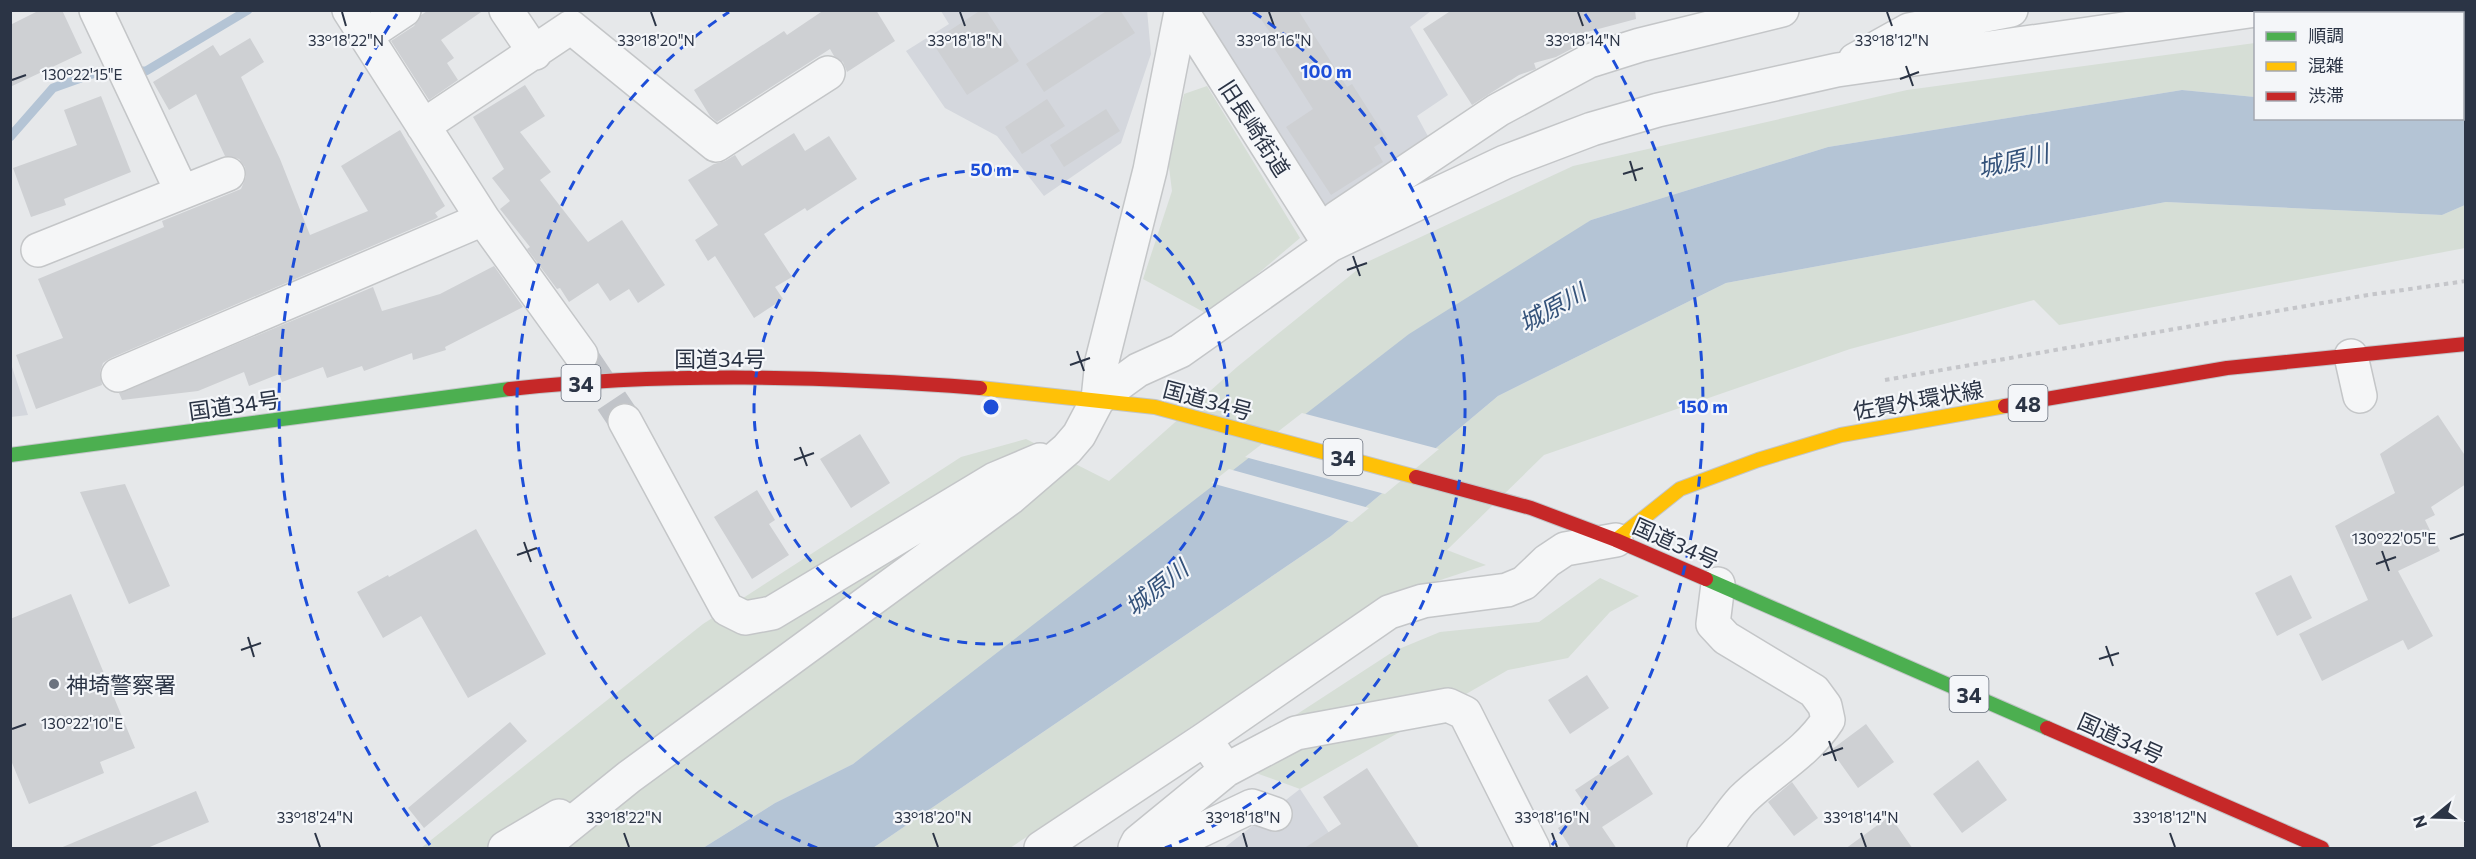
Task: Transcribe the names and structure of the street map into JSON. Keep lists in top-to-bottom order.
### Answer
{
  "streets": {
    "main road": [
      "国道34号",
      "34",
      "佐賀外環状線",
      "48"
    ],
    "street": ["旧長崎街道"]
  },
  "crossings": [
    ["国道34号", "佐賀外環状線"]
  ],
  "water": ["城原川"],
  "places": ["神埼警察署"],
  "legend": ["順調", "混雑", "渋滞"],
  "north": "left",
  "coordinates": [
    "33°18'22\"N",
    "33°18'20\"N",
    "33°18'12\"N",
    "33°18'18\"N",
    "33°18'16\"N",
    "33°18'14\"N",
    "130°22'15\"E",
    "130°22'05\"E",
    "130°22'10\"E",
    "33°18'24\"N"
  ],
  "rings": ["100 m", "50 m", "150 m"]
}
